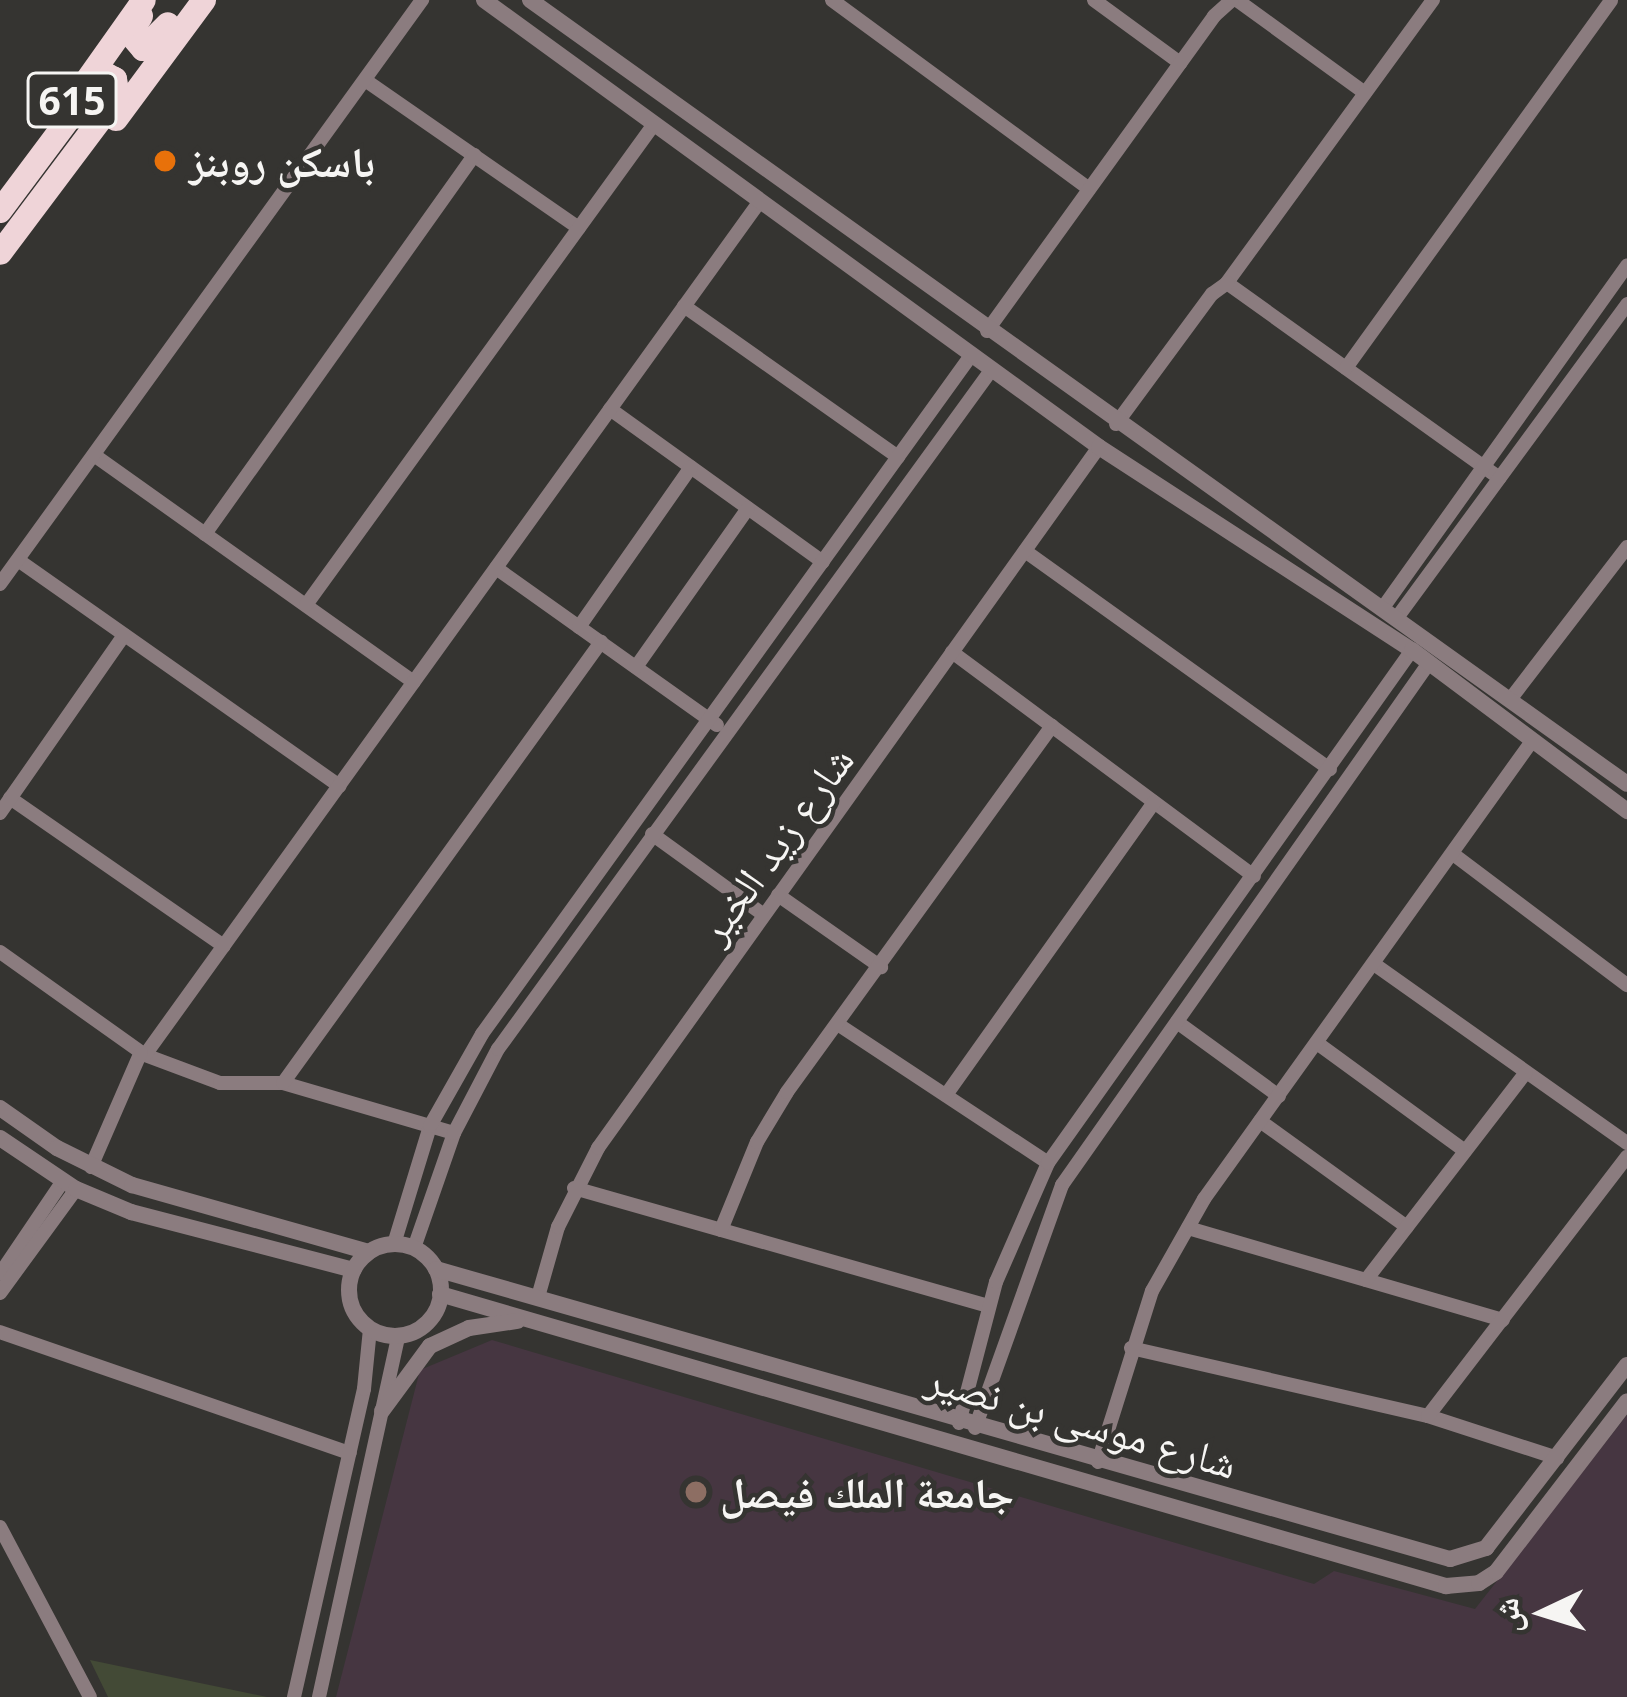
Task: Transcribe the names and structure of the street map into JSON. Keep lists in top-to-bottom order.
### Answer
{
  "streets": {
    "highway": ["615"],
    "street": ["شارع زيد الخير", "شارع موسى بن نصير"]
  },
  "crossings": [
    ["شارع زيد الخير", "شارع موسى بن نصير"]
  ],
  "places": ["باسكن روبنز", "جامعة الملك فيصل"],
  "north": "left"
}
